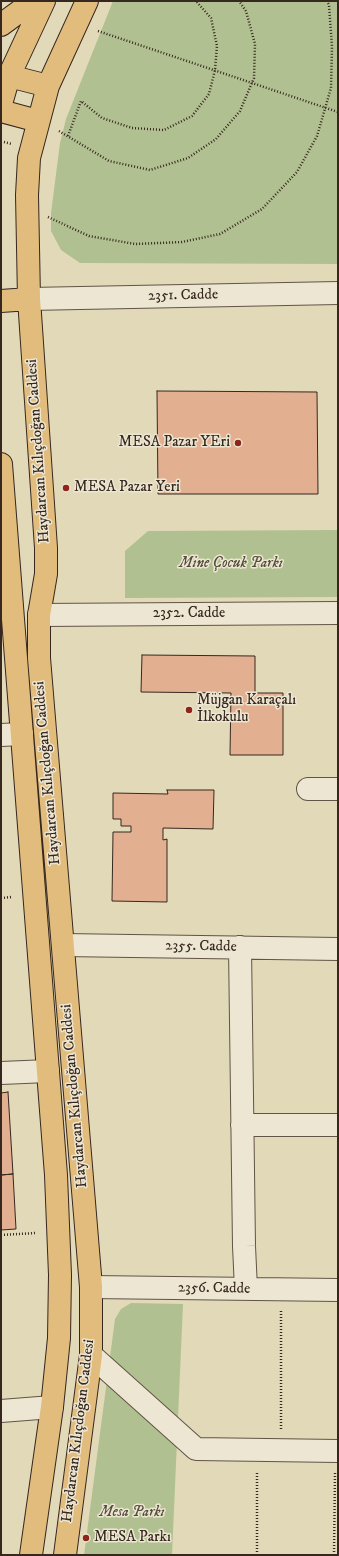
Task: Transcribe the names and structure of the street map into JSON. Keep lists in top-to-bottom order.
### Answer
{
  "streets": {
    "main road": ["Haydarcan Kılıçdoğan Caddesi"],
    "street": [
      "2351. Cadde",
      "2352. Cadde",
      "2355. Cadde",
      "2356. Cadde"
    ]
  },
  "crossings": [
    ["2351. Cadde", "Haydarcan Kılıçdoğan Caddesi"],
    ["Haydarcan Kılıçdoğan Caddesi", "2352. Cadde"],
    ["Haydarcan Kılıçdoğan Caddesi", "2355. Cadde"],
    ["Haydarcan Kılıçdoğan Caddesi", "2356. Cadde"]
  ],
  "parks": ["Mine Çocuk Parkı", "Mesa Parkı"],
  "places": [
    "MESA Pazar YEri",
    "MESA Pazar Yeri",
    "Müjgan Karaçalı İlkokulu",
    "MESA Parkı"
  ]
}
